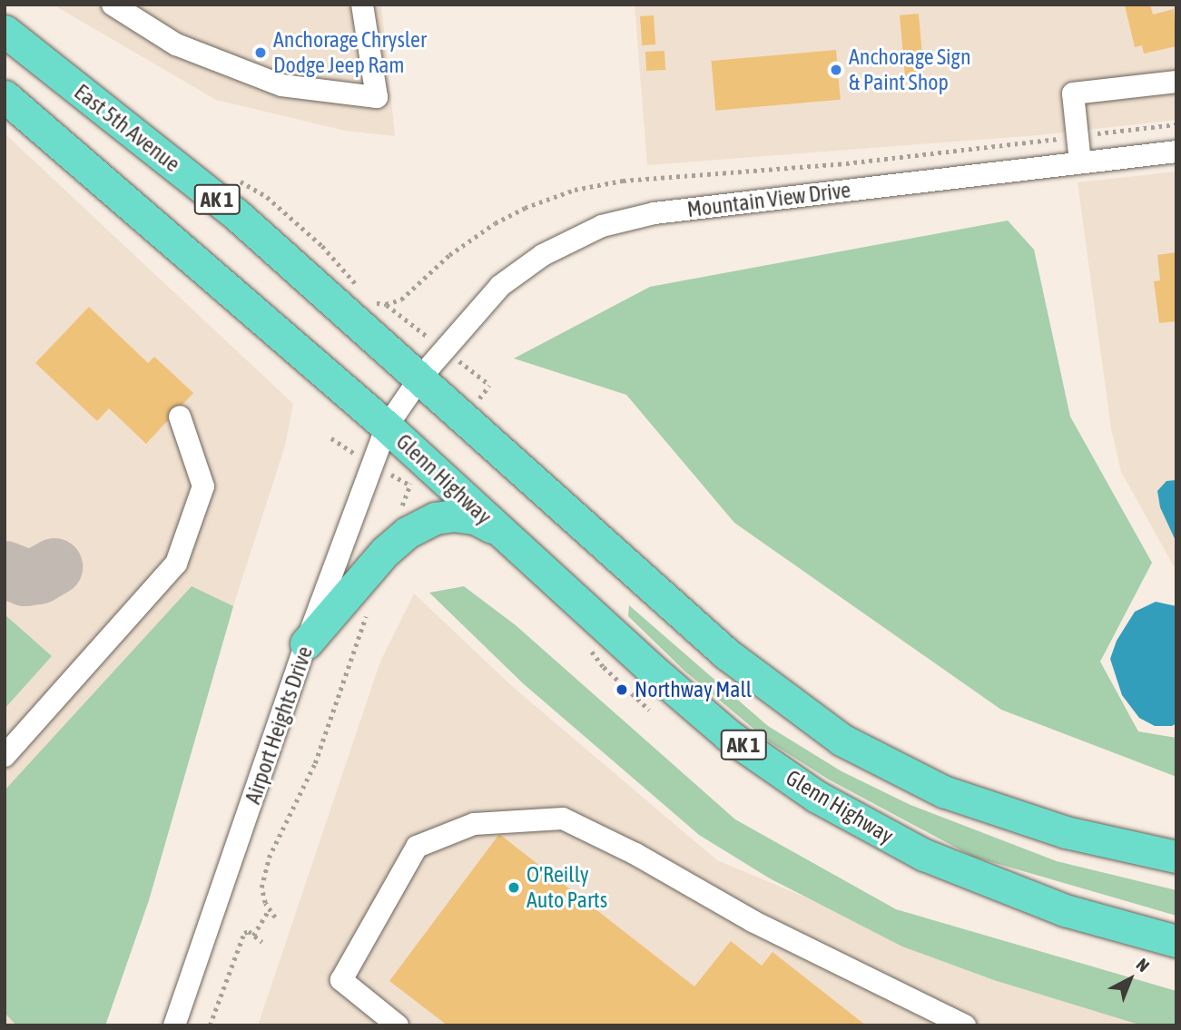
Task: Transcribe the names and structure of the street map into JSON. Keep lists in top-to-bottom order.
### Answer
{
  "streets": {
    "highway": ["East 5th Avenue", "AK 1", "Glenn Highway"],
    "street": ["Mountain View Drive", "Airport Heights Drive"]
  },
  "crossings": [
    ["East 5th Avenue", "AK 1"],
    ["East 5th Avenue", "Mountain View Drive"],
    ["AK 1", "Mountain View Drive"],
    ["AK 1", "Glenn Highway"],
    ["AK 1", "Airport Heights Drive"],
    ["Mountain View Drive", "Glenn Highway"],
    ["Mountain View Drive", "Airport Heights Drive"],
    ["Glenn Highway", "Airport Heights Drive"]
  ],
  "places": [
    "Anchorage Chrysler Dodge Jeep Ram",
    "Anchorage Sign & Paint Shop",
    "Northway Mall",
    "O'Reilly Auto Parts"
  ],
  "north": "top right"
}
